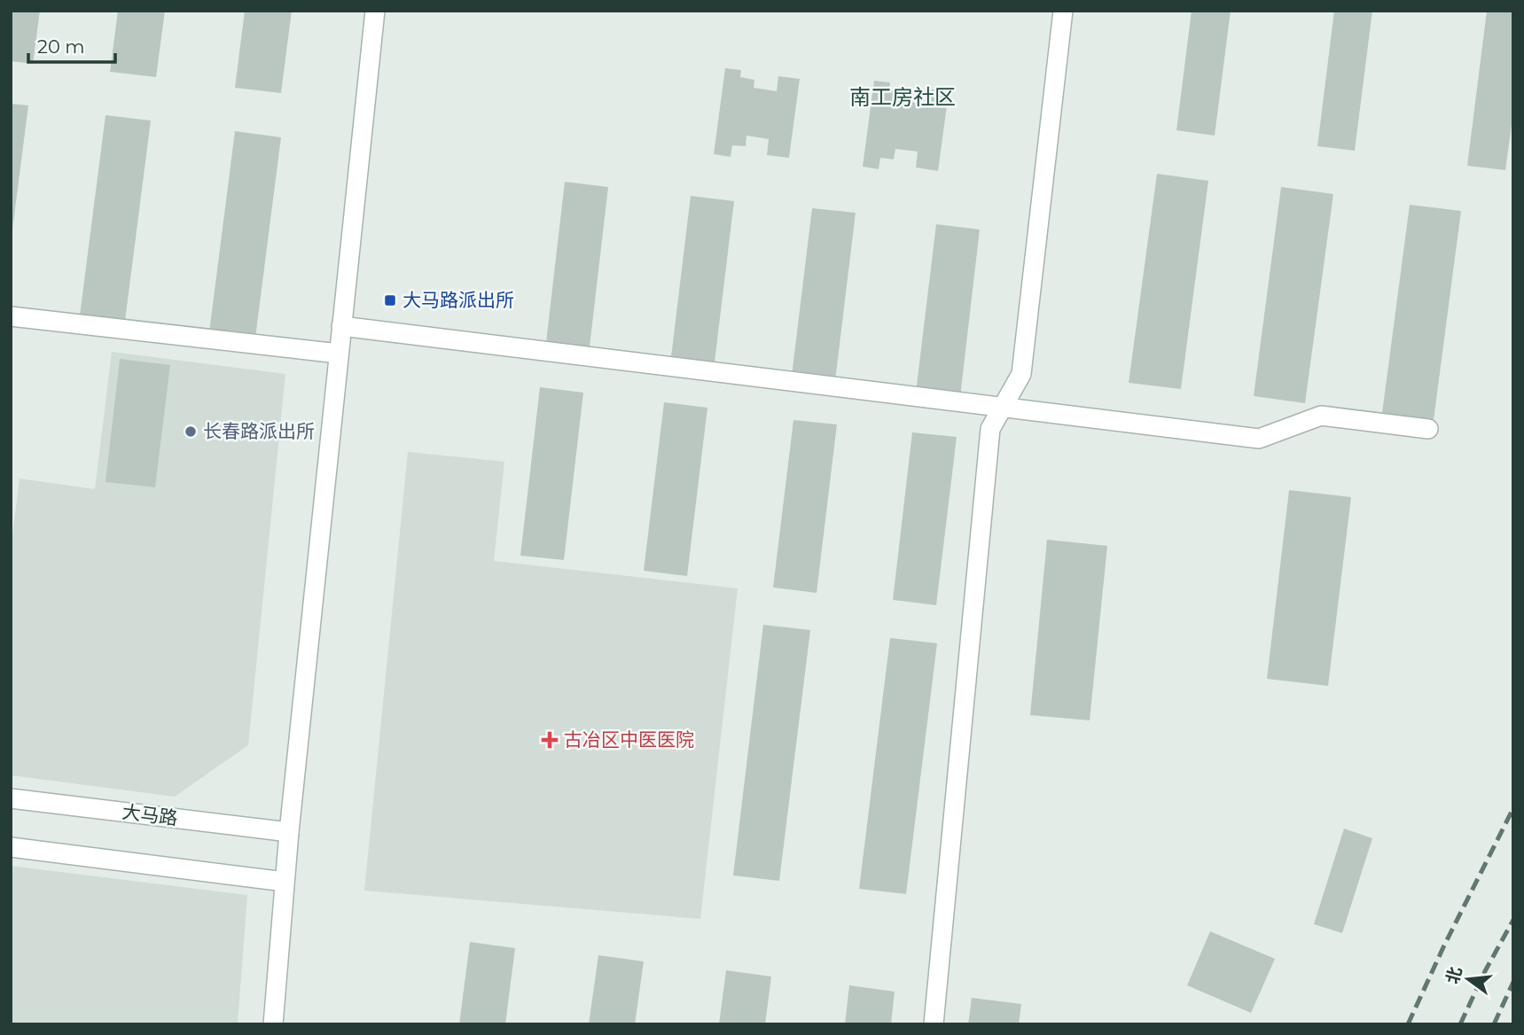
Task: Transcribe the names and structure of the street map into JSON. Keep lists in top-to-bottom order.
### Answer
{
  "streets": {
    "street": ["大马路"]
  },
  "districts": ["南工房社区"],
  "places": {
    "transit": ["大马路派出所"],
    "other": ["长春路派出所"],
    "health": ["古冶区中医医院"]
  },
  "scale_bar": "20 m",
  "north": "left"
}
